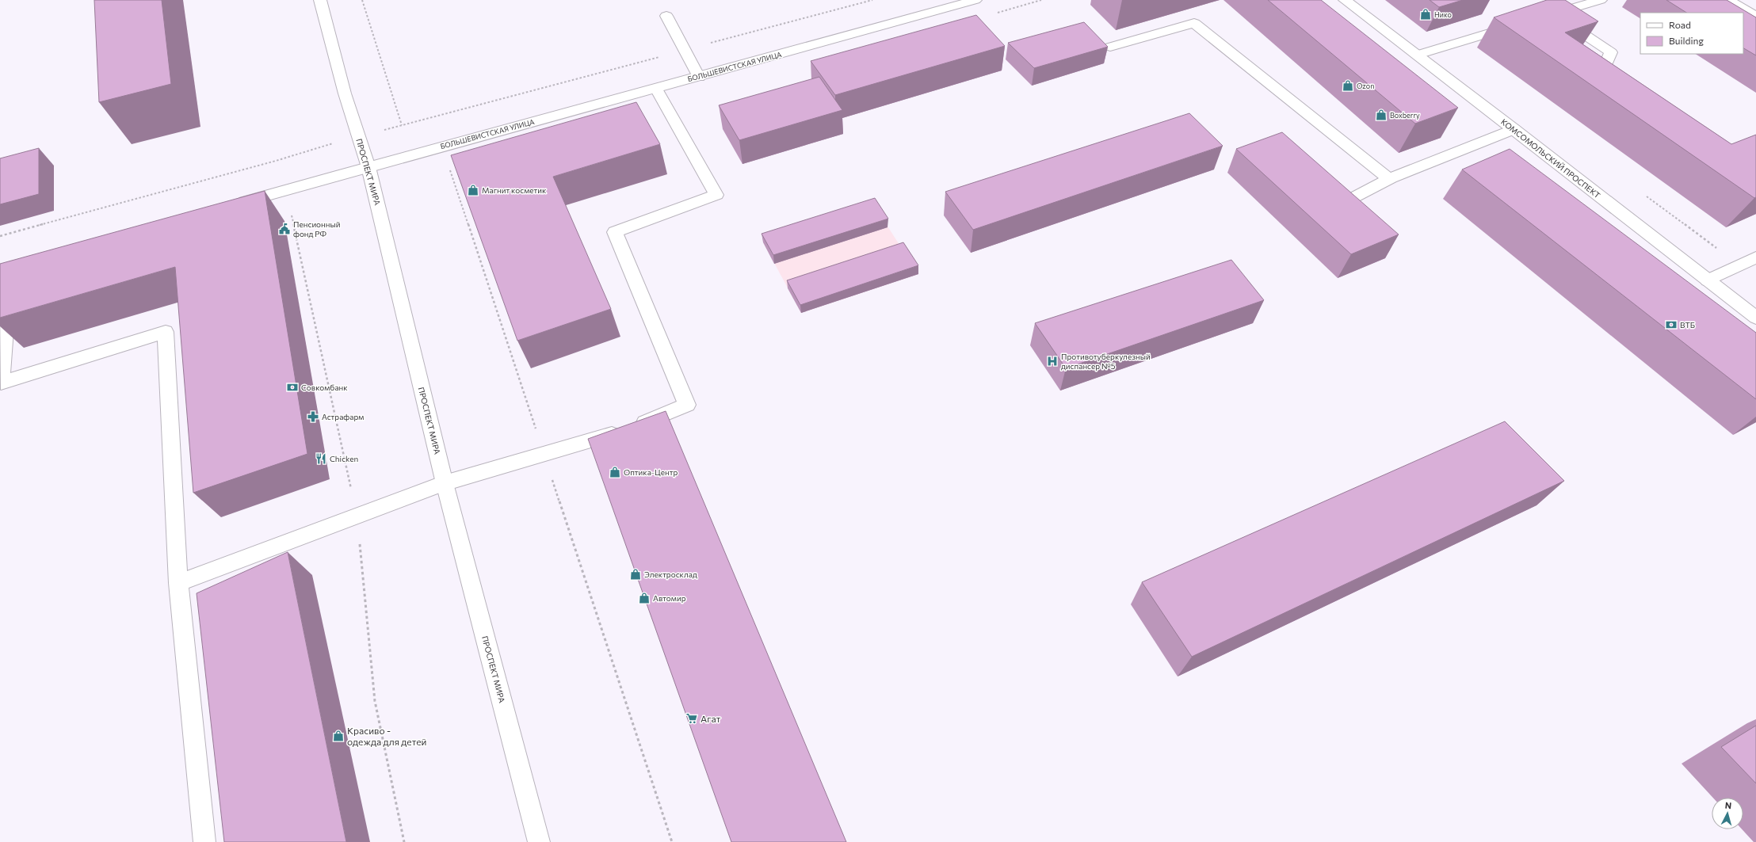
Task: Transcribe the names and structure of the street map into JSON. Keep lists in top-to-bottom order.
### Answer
{
  "streets": {
    "street": ["БОЛЬШЕВИСТСКАЯ УЛИЦА", "КОМСОМОЛЬСКИЙ ПРОСПЕКТ", "ПРОСПЕКТ МИРА"]
  },
  "crossings": [
    ["БОЛЬШЕВИСТСКАЯ УЛИЦА", "ПРОСПЕКТ МИРА"]
  ],
  "places": {
    "shop": [
      "Нико",
      "Ozon",
      "Boxberry",
      "Магнит косметик",
      "Оптика-Центр",
      "Электросклад",
      "Автомир",
      "Красиво - одежда для детей"
    ],
    "public building": ["Пенсионный фонд РФ"],
    "bank": ["ВТБ", "Совкомбанк"],
    "hospital": ["Противотуберкулезный диспансер №5"],
    "pharmacy": ["Астрафарм"],
    "restaurant": ["Chicken"],
    "supermarket": ["Агат"]
  },
  "legend": ["Road", "Building"],
  "north": "top"
}
